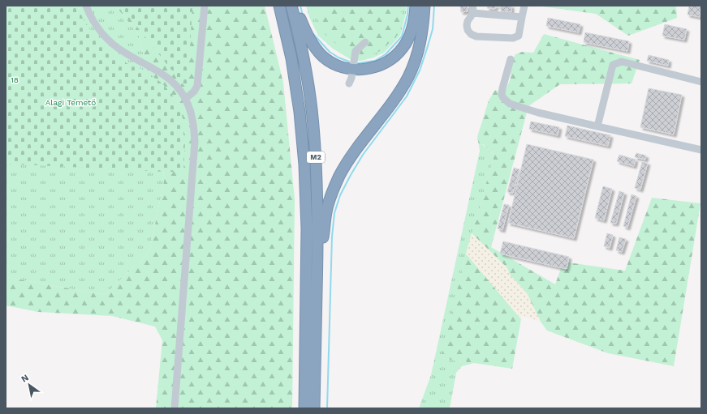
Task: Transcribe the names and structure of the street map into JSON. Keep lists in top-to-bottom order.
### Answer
{
  "streets": {
    "highway": ["M2"]
  },
  "parks": ["18", "Alagi Temető"],
  "north": "top left"
}
